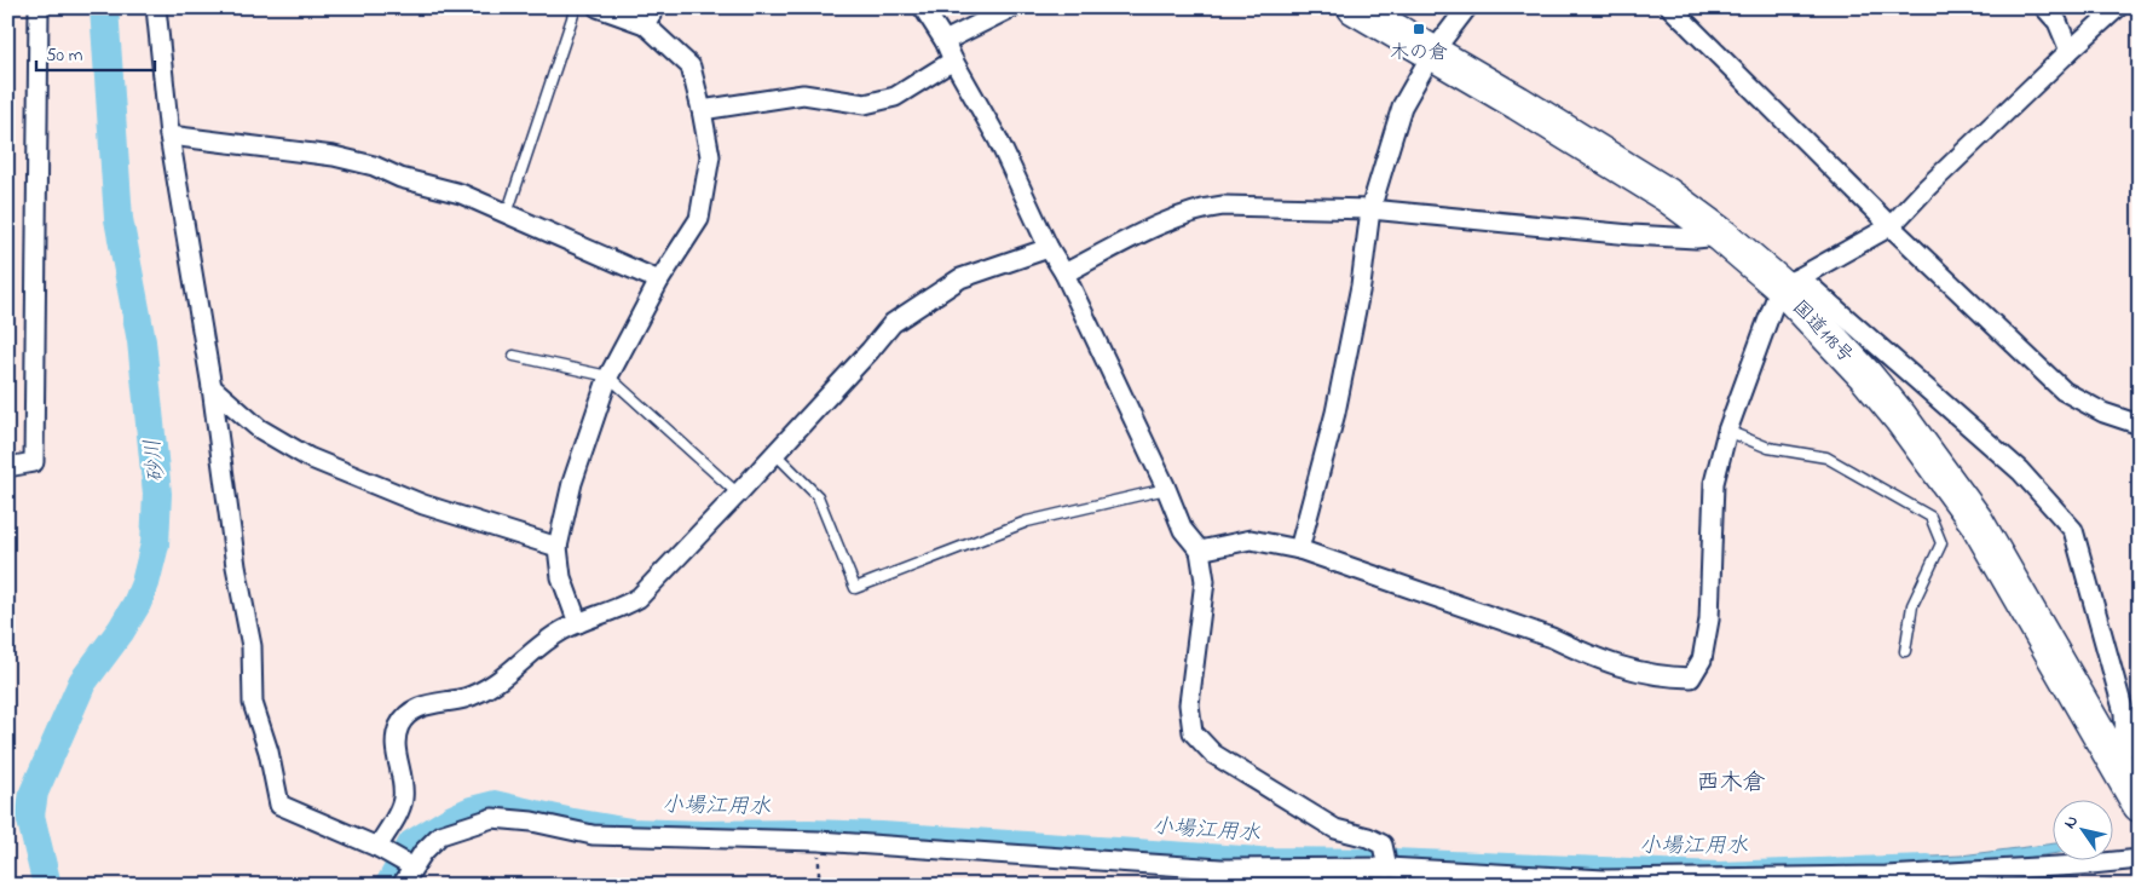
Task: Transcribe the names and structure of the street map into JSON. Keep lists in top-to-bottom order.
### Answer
{
  "streets": {
    "highway": ["国道118号"]
  },
  "districts": ["西木倉"],
  "water": ["砂川", "小場江用水"],
  "places": {
    "transit": ["木の倉"]
  },
  "scale_bar": "50 m",
  "north": "top left"
}
